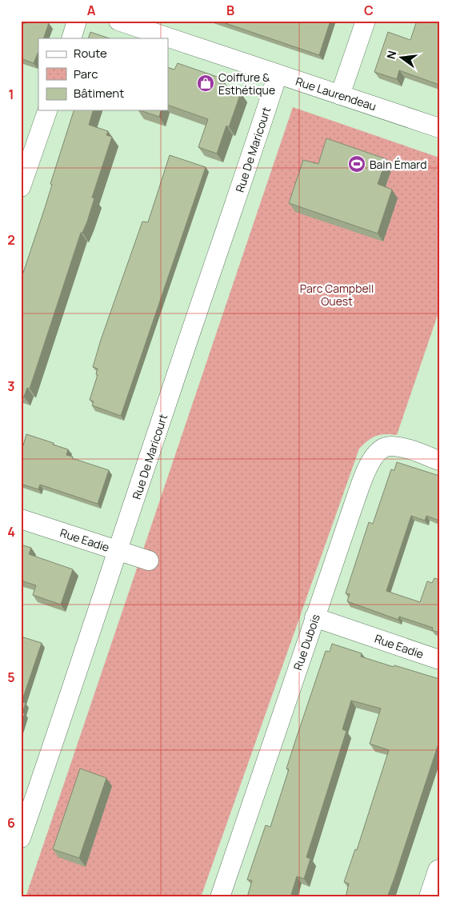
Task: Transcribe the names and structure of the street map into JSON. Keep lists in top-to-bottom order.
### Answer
{
  "streets": {
    "street": [
      "Rue Laurendeau",
      "Rue De Maricourt",
      "Rue Eadie",
      "Rue Dubois"
    ]
  },
  "crossings": [
    ["Rue Laurendeau", "Rue De Maricourt"],
    ["Rue De Maricourt", "Rue Eadie"],
    ["Rue Eadie", "Rue Dubois"]
  ],
  "parks": ["Parc Campbell Ouest"],
  "places": {
    "shop": ["Coiffure & Esthétique"],
    "sports": ["Bain Émard"]
  },
  "legend": ["Route", "Parc", "Bâtiment"],
  "north": "left",
  "grid": {
    "columns": ["A", "B", "C"],
    "rows": [
      "1",
      "2",
      "3",
      "4",
      "5",
      "6"
    ]
  }
}
